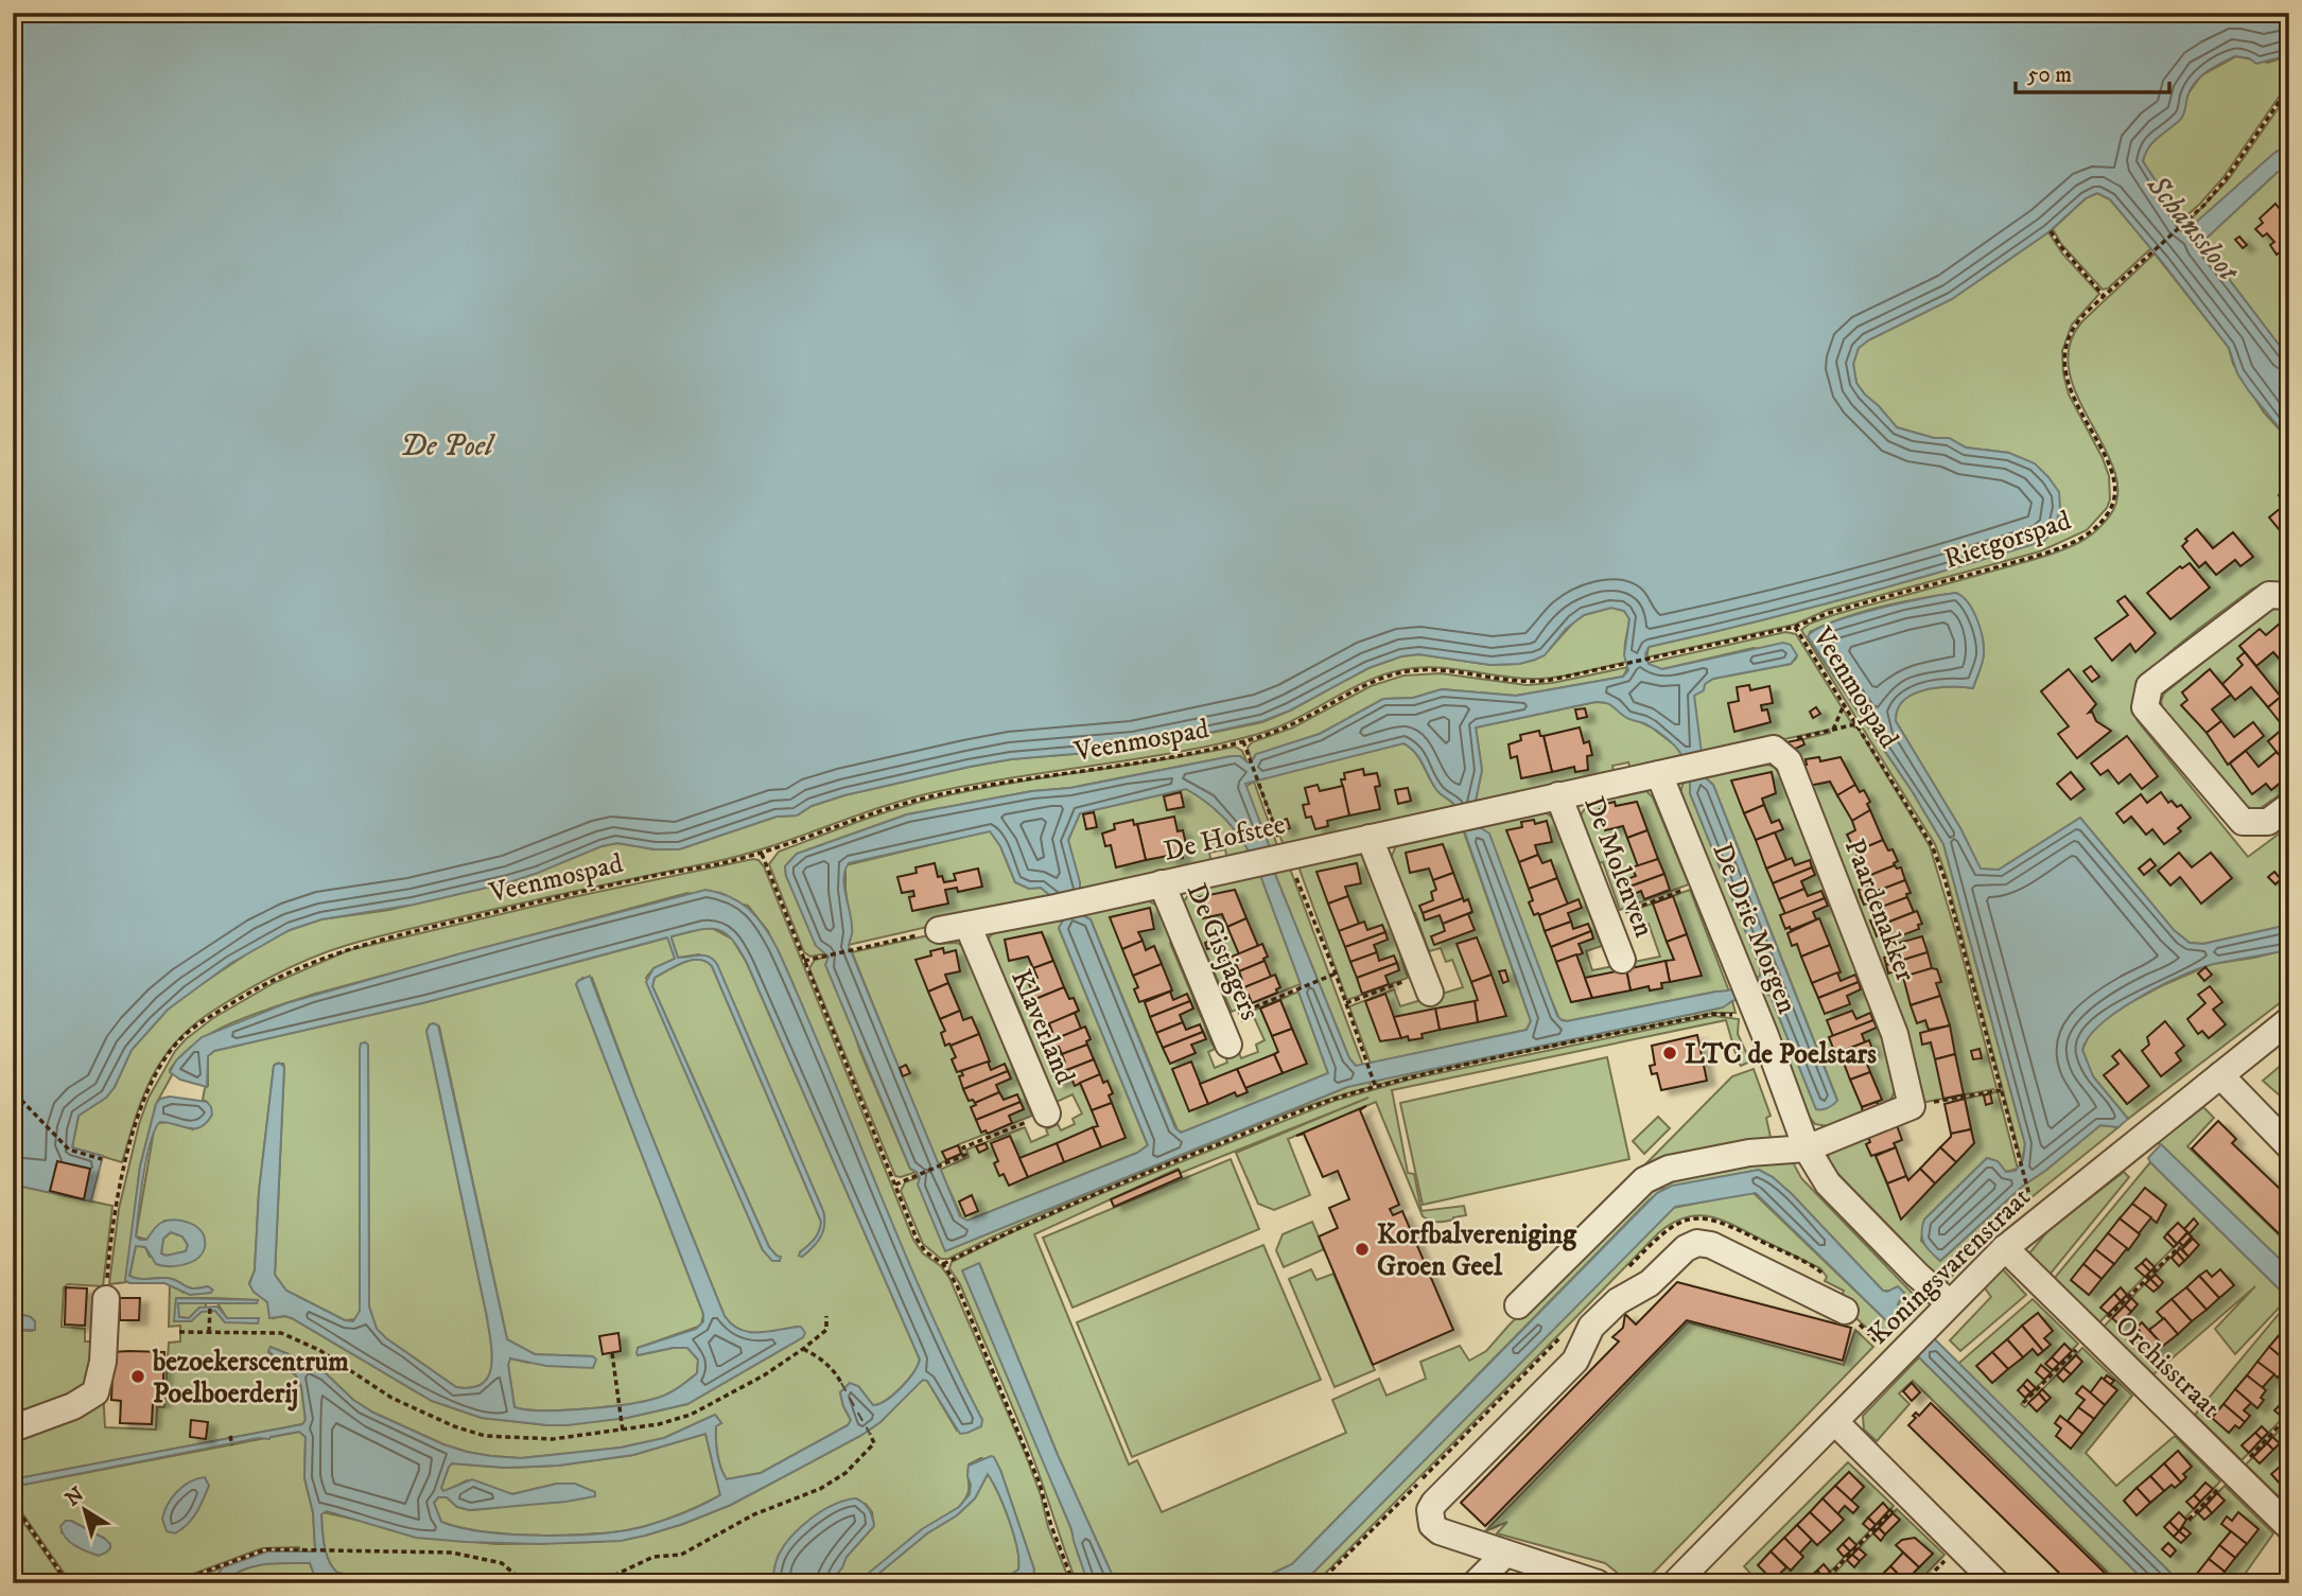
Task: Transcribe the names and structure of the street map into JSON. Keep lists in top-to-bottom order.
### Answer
{
  "streets": {
    "street": [
      "De Hofstee",
      "De Molenven",
      "Paardenakker",
      "De Drie Morgen",
      "De Gistjagers",
      "Klaverland",
      "Koningsvarenstraat",
      "Orchisstraat"
    ],
    "path": ["Rietgorspad", "Veenmospad"]
  },
  "crossings": [
    ["Rietgorspad", "Veenmospad"],
    ["De Hofstee", "De Molenven"],
    ["De Hofstee", "De Drie Morgen"],
    ["De Hofstee", "De Gistjagers"],
    ["De Hofstee", "Klaverland"],
    ["De Drie Morgen", "Koningsvarenstraat"],
    ["Koningsvarenstraat", "Orchisstraat"]
  ],
  "water": ["Schanssloot", "De Poel"],
  "places": ["LTC de Poelstars", "Korfbalvereniging Groen Geel", "bezoekerscentrum Poelboerderij"],
  "scale_bar": "50 m",
  "north": "top left"
}
